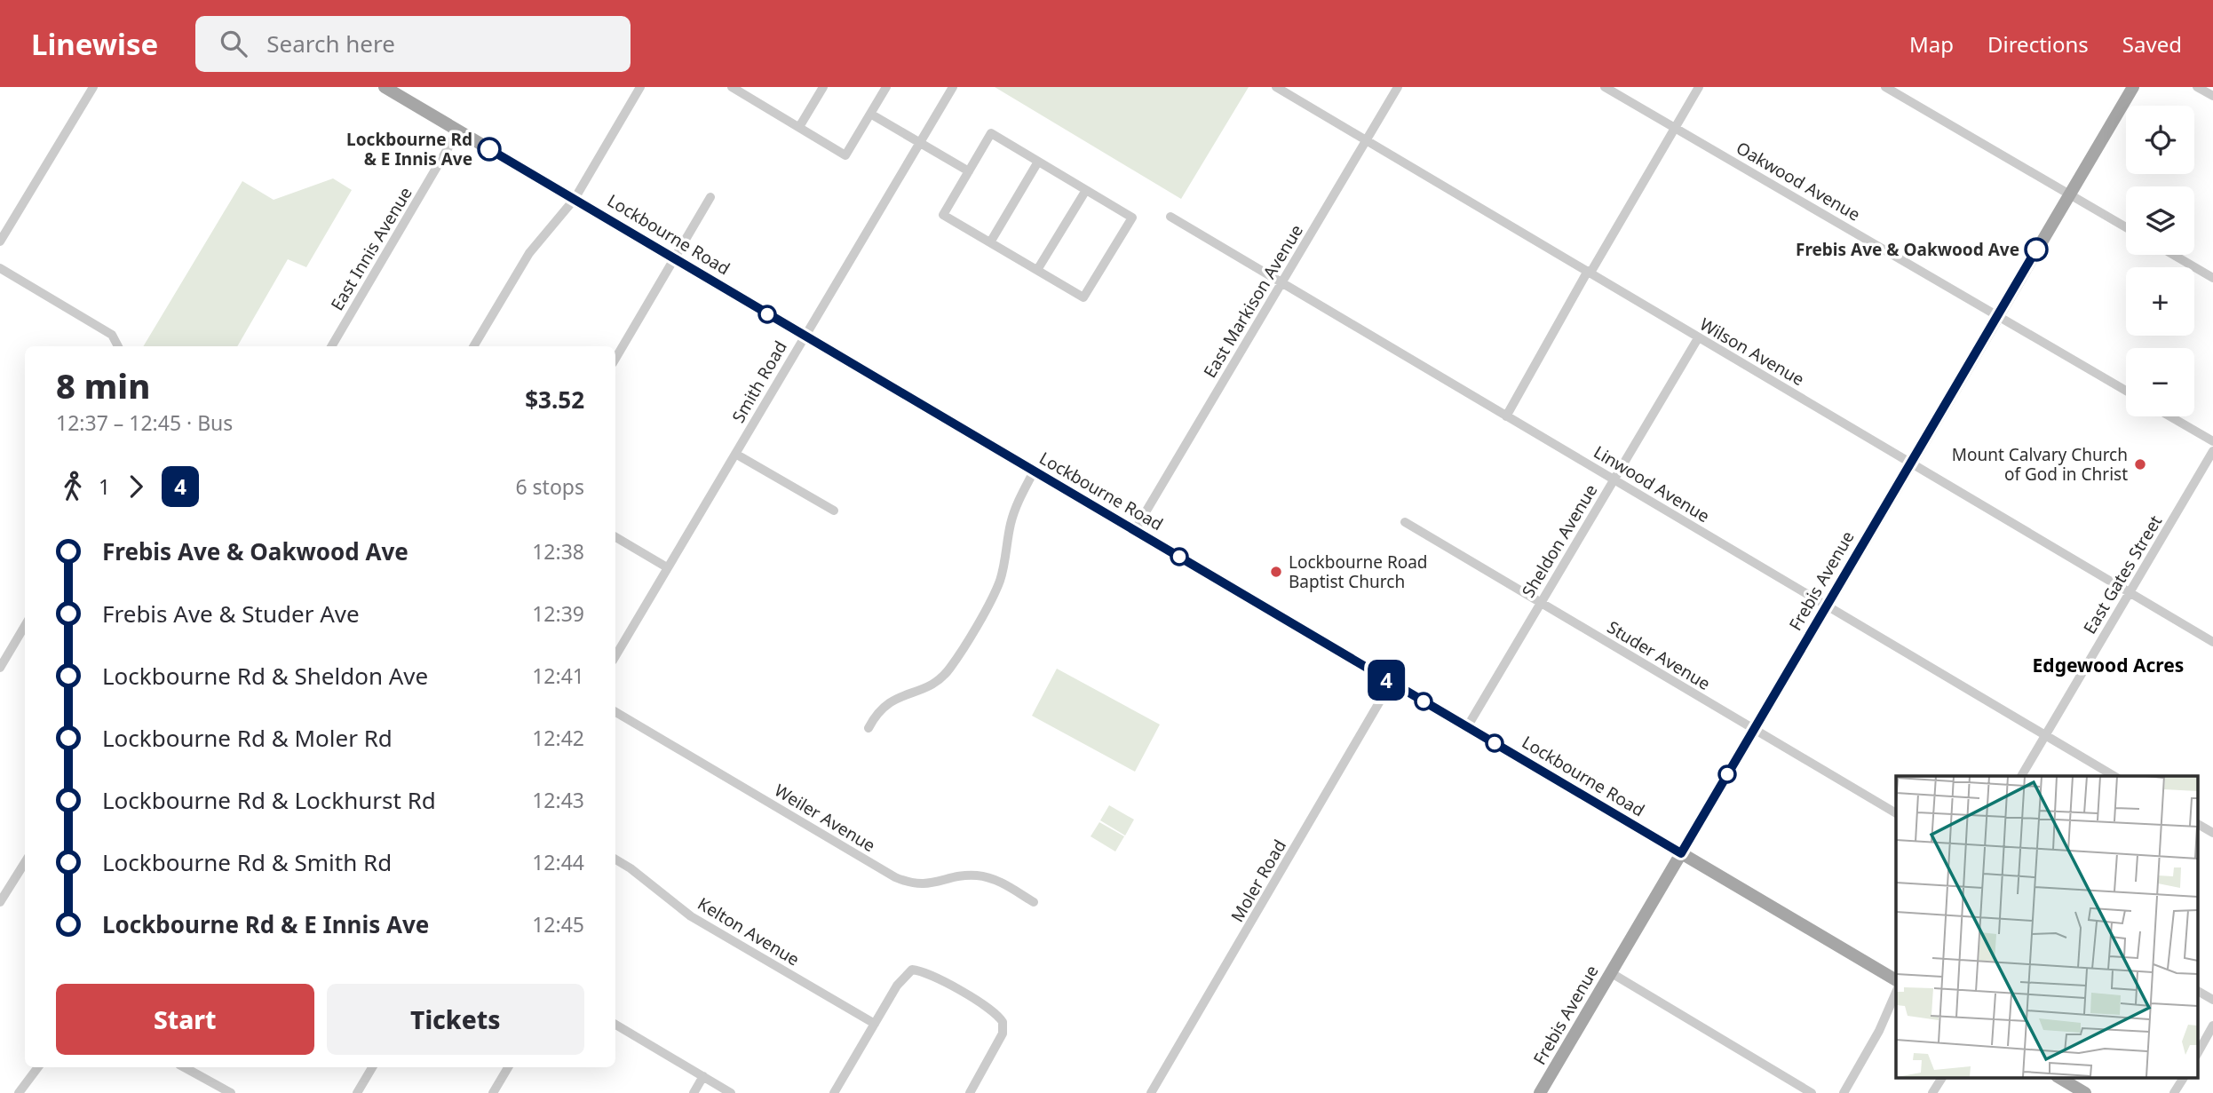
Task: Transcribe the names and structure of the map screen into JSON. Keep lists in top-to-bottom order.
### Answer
{
  "streets": {
    "main road": ["Lockbourne Road", "Frebis Avenue"],
    "street": [
      "Oakwood Avenue",
      "East Innis Avenue",
      "East Markison Avenue",
      "Wilson Avenue",
      "Smith Road",
      "Linwood Avenue",
      "Sheldon Avenue",
      "East Gates Street",
      "Studer Avenue",
      "Weiler Avenue",
      "Moler Road",
      "Kelton Avenue"
    ]
  },
  "crossings": [
    ["Oakwood Avenue", "Frebis Avenue"],
    ["Lockbourne Road", "East Innis Avenue"],
    ["Lockbourne Road", "East Markison Avenue"],
    ["Lockbourne Road", "Smith Road"],
    ["Lockbourne Road", "Sheldon Avenue"],
    ["Lockbourne Road", "Frebis Avenue"],
    ["Lockbourne Road", "Moler Road"],
    ["East Markison Avenue", "Wilson Avenue"],
    ["East Markison Avenue", "Linwood Avenue"],
    ["Wilson Avenue", "Sheldon Avenue"],
    ["Wilson Avenue", "East Gates Street"],
    ["Wilson Avenue", "Frebis Avenue"],
    ["Linwood Avenue", "Sheldon Avenue"],
    ["Linwood Avenue", "East Gates Street"],
    ["Linwood Avenue", "Frebis Avenue"],
    ["Sheldon Avenue", "Studer Avenue"],
    ["Frebis Avenue", "Studer Avenue"]
  ],
  "districts": ["Edgewood Acres"],
  "places": [
    "Lockbourne Rd & E Innis Ave",
    "Frebis Ave & Oakwood Ave",
    "Mount Calvary Church of God in Christ",
    "Lockbourne Road Baptist Church"
  ],
  "lines": ["bus line 4"],
  "page": {
    "header": "Linewise",
    "search": "Search here",
    "nav": ["Map", "Directions", "Saved"],
    "on_map": "4",
    "map_buttons": ["+", "−"],
    "heading": ["8 min", "12:37 – 12:45 · Bus", "$3.52"],
    "legs": ["1", "4", "6 stops"],
    "list": [
      {
        "name": "Frebis Ave & Oakwood Ave",
        "value": "12:38"
      },
      {
        "name": "Frebis Ave & Studer Ave",
        "value": "12:39"
      },
      {
        "name": "Lockbourne Rd & Sheldon Ave",
        "value": "12:41"
      },
      {
        "name": "Lockbourne Rd & Moler Rd",
        "value": "12:42"
      },
      {
        "name": "Lockbourne Rd & Lockhurst Rd",
        "value": "12:43"
      },
      {
        "name": "Lockbourne Rd & Smith Rd",
        "value": "12:44"
      },
      {
        "name": "Lockbourne Rd & E Innis Ave",
        "value": "12:45"
      }
    ],
    "buttons": ["Start", "Tickets"]
  }
}
